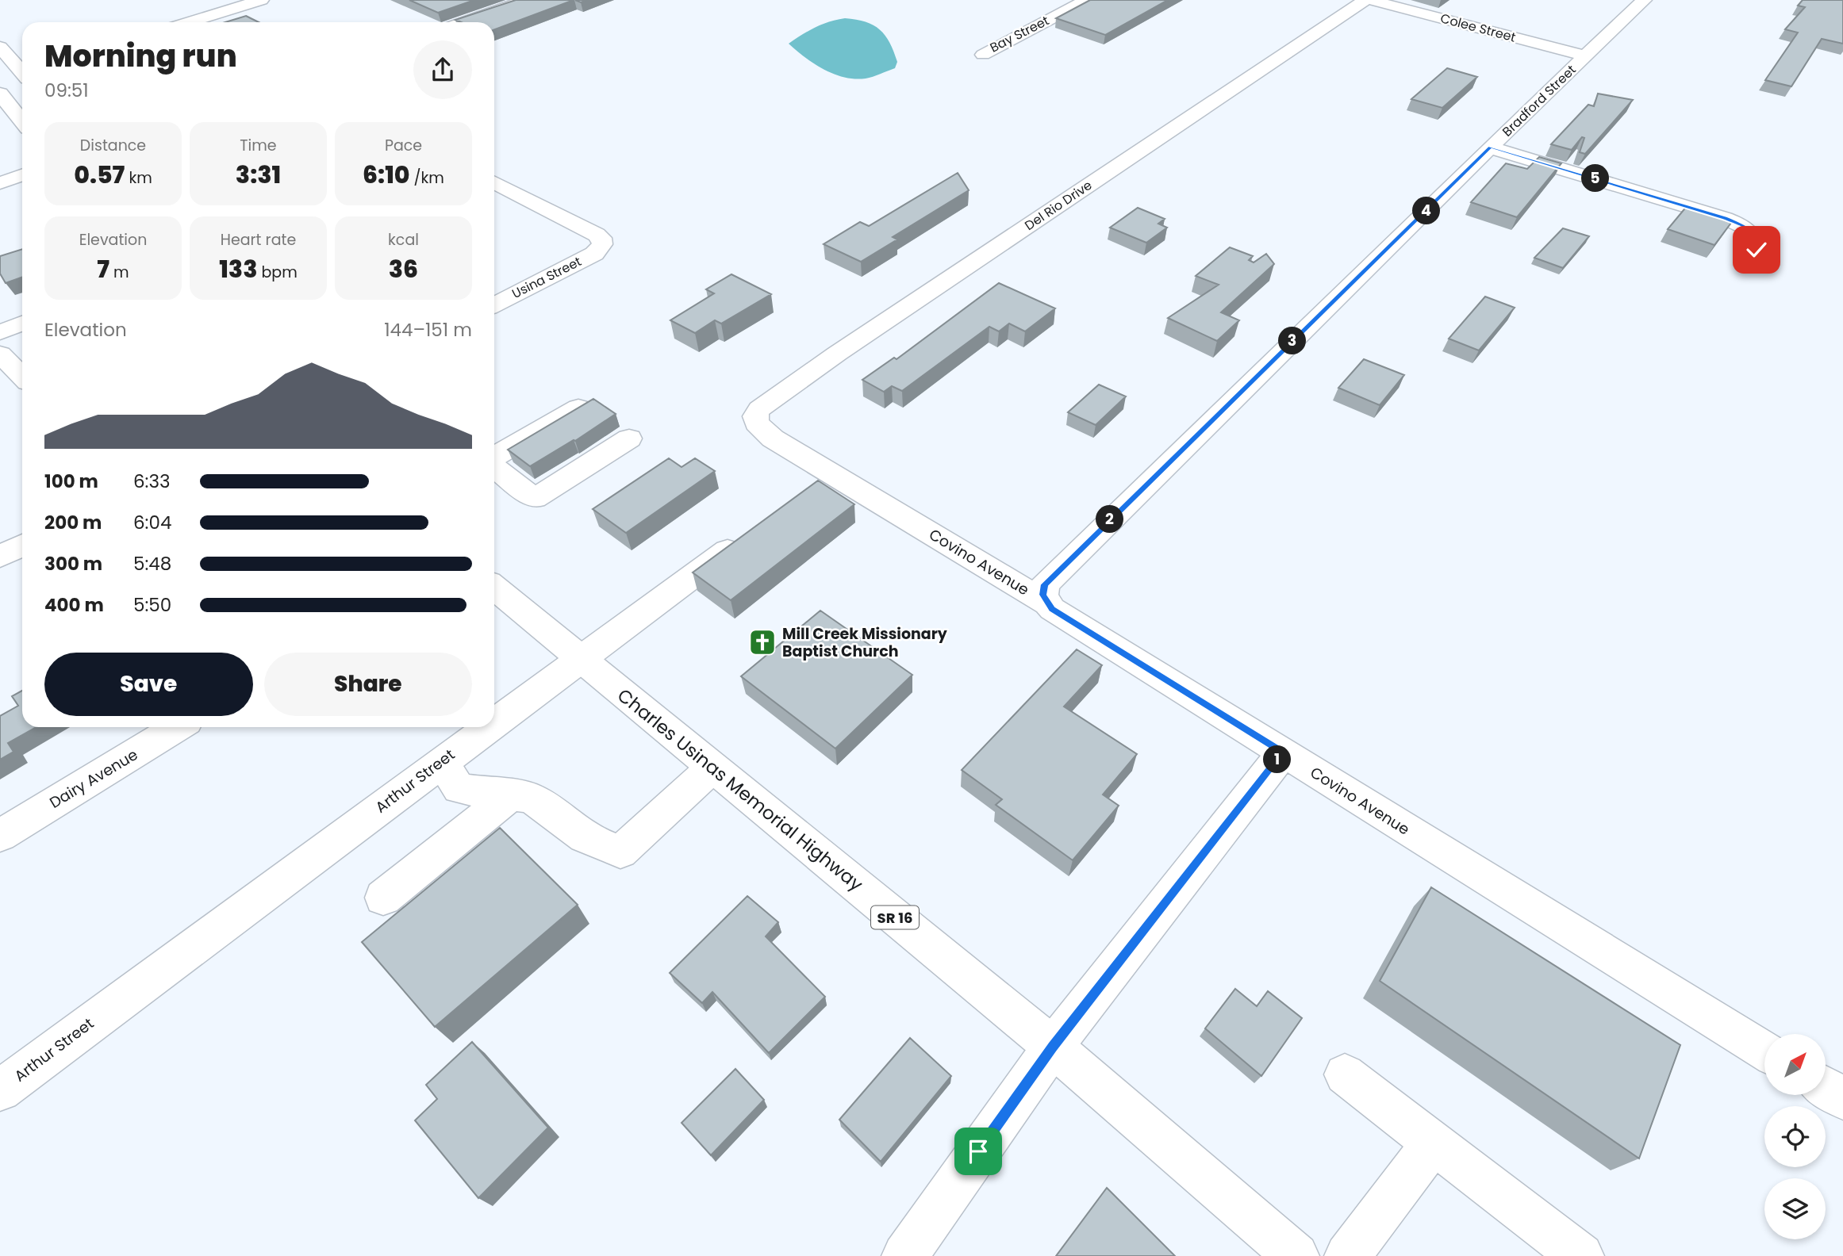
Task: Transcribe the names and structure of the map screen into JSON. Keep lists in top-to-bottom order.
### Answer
{
  "streets": {
    "main road": [
      "Colee Street",
      "Bay Street",
      "Bradford Street",
      "Del Rio Drive",
      "Usina Street",
      "Covino Avenue",
      "Dairy Avenue",
      "Arthur Street",
      "Charles Usinas Memorial Highway",
      "SR 16"
    ]
  },
  "crossings": [
    ["Colee Street", "Bradford Street"],
    ["Bradford Street", "Covino Avenue"],
    ["Del Rio Drive", "Covino Avenue"],
    ["Arthur Street", "Charles Usinas Memorial Highway"]
  ],
  "places": {
    "church": ["Mill Creek Missionary Baptist Church"]
  },
  "north": "top right",
  "page": {
    "heading": ["Morning run", "09:51"],
    "stats": [
      ["Distance", "0.57 km"],
      ["Time", "3:31"],
      ["Pace", "6:10 /km"],
      ["Elevation", "7 m"],
      ["Heart rate", "133 bpm"],
      ["kcal", "36"]
    ],
    "pins": [
      "5",
      "4",
      "3",
      "2",
      "1"
    ],
    "chart": ["Elevation", "144–151 m"],
    "list": [
      {
        "name": "100 m",
        "note": "6:33"
      },
      {
        "name": "200 m",
        "note": "6:04"
      },
      {
        "name": "300 m",
        "note": "5:48"
      },
      {
        "name": "400 m",
        "note": "5:50"
      }
    ],
    "buttons": ["Save", "Share"]
  }
}
